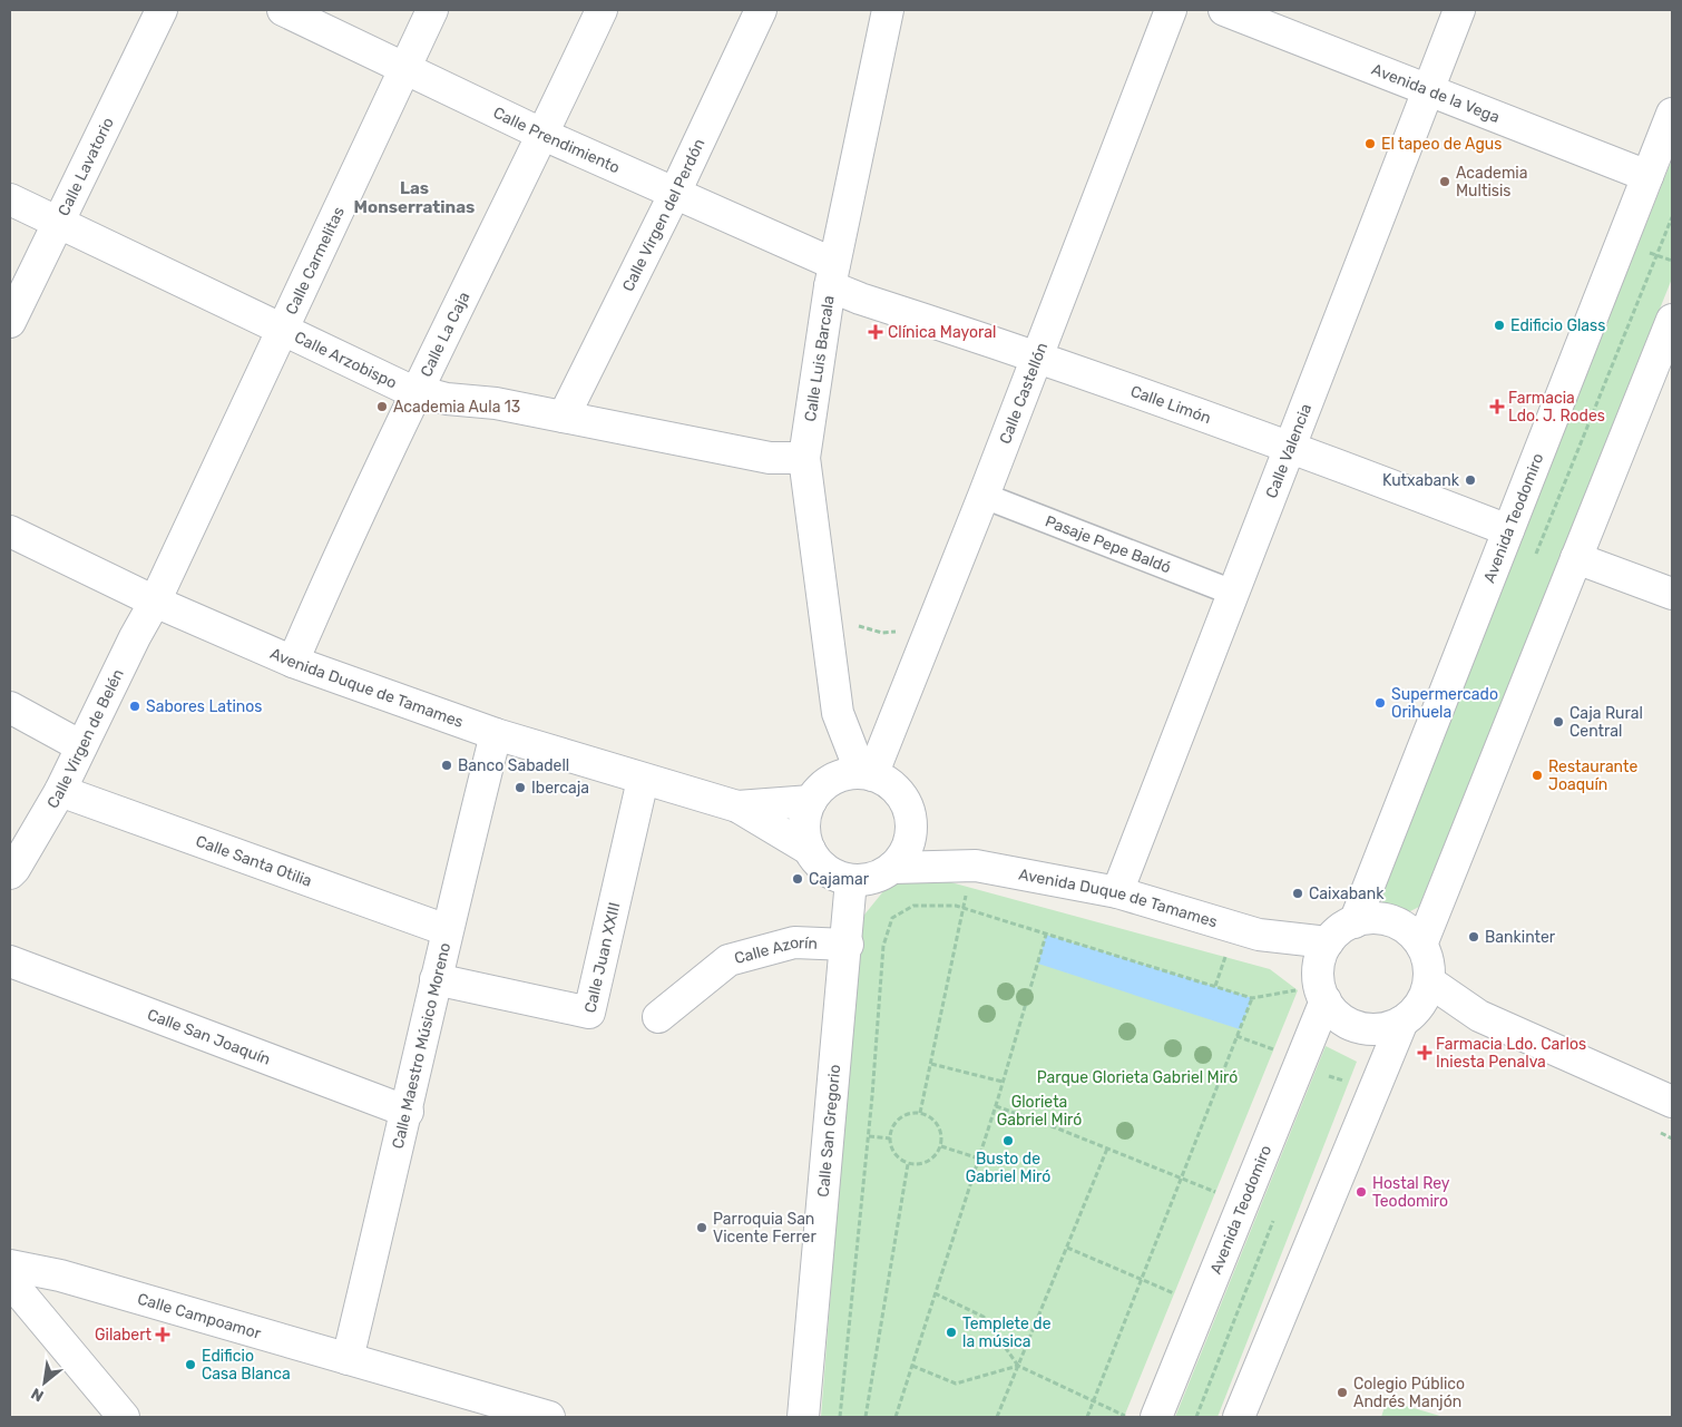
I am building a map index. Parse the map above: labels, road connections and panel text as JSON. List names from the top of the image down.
{
  "streets": {
    "street": [
      "Avenida de la Vega",
      "Calle Prendimiento",
      "Calle Lavatorio",
      "Calle Virgen del Perdón",
      "Calle Carmelitas",
      "Calle La Caja",
      "Calle Arzobispo",
      "Calle Luis Barcala",
      "Calle Castellón",
      "Calle Limón",
      "Calle Valencia",
      "Avenida Teodomiro",
      "Pasaje Pepe Baldó",
      "Avenida Duque de Tamames",
      "Calle Virgen de Belén",
      "Calle Santa Otilia",
      "Calle Azorín",
      "Calle Juan XXIII",
      "Calle San Joaquín",
      "Calle Maestro Músico Moreno",
      "Calle San Gregorio",
      "Calle Campoamor"
    ]
  },
  "crossings": [
    ["Avenida de la Vega", "Calle Valencia"],
    ["Avenida de la Vega", "Avenida Teodomiro"],
    ["Calle Prendimiento", "Calle Virgen del Perdón"],
    ["Calle Prendimiento", "Calle Carmelitas"],
    ["Calle Prendimiento", "Calle La Caja"],
    ["Calle Prendimiento", "Calle Luis Barcala"],
    ["Calle Prendimiento", "Calle Limón"],
    ["Calle Lavatorio", "Calle Arzobispo"],
    ["Calle Virgen del Perdón", "Calle Arzobispo"],
    ["Calle Carmelitas", "Calle Arzobispo"],
    ["Calle Carmelitas", "Avenida Duque de Tamames"],
    ["Calle Carmelitas", "Calle Virgen de Belén"],
    ["Calle La Caja", "Calle Arzobispo"],
    ["Calle La Caja", "Avenida Duque de Tamames"],
    ["Calle Arzobispo", "Calle Luis Barcala"],
    ["Calle Luis Barcala", "Calle Castellón"],
    ["Calle Luis Barcala", "Calle Limón"],
    ["Calle Luis Barcala", "Avenida Duque de Tamames"],
    ["Calle Luis Barcala", "Calle San Gregorio"],
    ["Calle Castellón", "Calle Limón"],
    ["Calle Castellón", "Pasaje Pepe Baldó"],
    ["Calle Castellón", "Avenida Duque de Tamames"],
    ["Calle Castellón", "Calle San Gregorio"],
    ["Calle Limón", "Calle Valencia"],
    ["Calle Limón", "Avenida Teodomiro"],
    ["Calle Valencia", "Pasaje Pepe Baldó"],
    ["Calle Valencia", "Avenida Duque de Tamames"],
    ["Avenida Teodomiro", "Avenida Duque de Tamames"],
    ["Avenida Duque de Tamames", "Calle Virgen de Belén"],
    ["Avenida Duque de Tamames", "Calle Juan XXIII"],
    ["Avenida Duque de Tamames", "Calle Maestro Músico Moreno"],
    ["Avenida Duque de Tamames", "Calle San Gregorio"],
    ["Calle Virgen de Belén", "Calle Santa Otilia"],
    ["Calle Santa Otilia", "Calle Maestro Músico Moreno"],
    ["Calle Azorín", "Calle San Gregorio"],
    ["Calle Juan XXIII", "Calle Maestro Músico Moreno"],
    ["Calle San Joaquín", "Calle Maestro Músico Moreno"],
    ["Calle Maestro Músico Moreno", "Calle Campoamor"]
  ],
  "districts": ["Las Monserratinas"],
  "parks": ["Parque Glorieta Gabriel Miró", "Glorieta Gabriel Miró"],
  "places": {
    "other": [
      "El tapeo de Agus",
      "Academia Multisis",
      "Edificio Glass",
      "Academia Aula 13",
      "Kutxabank",
      "Supermercado Orihuela",
      "Sabores Latinos",
      "Caja Rural Central",
      "Banco Sabadell",
      "Restaurante Joaquín",
      "Ibercaja",
      "Cajamar",
      "Caixabank",
      "Bankinter",
      "Busto de Gabriel Miró",
      "Hostal Rey Teodomiro",
      "Parroquia San Vicente Ferrer",
      "Templete de la música",
      "Edificio Casa Blanca",
      "Colegio Público Andrés Manjón"
    ],
    "health": [
      "Clínica Mayoral",
      "Farmacia Ldo. J. Rodes",
      "Farmacia Ldo. Carlos Iniesta Penalva",
      "Gilabert"
    ]
  },
  "north": "bottom left"
}
